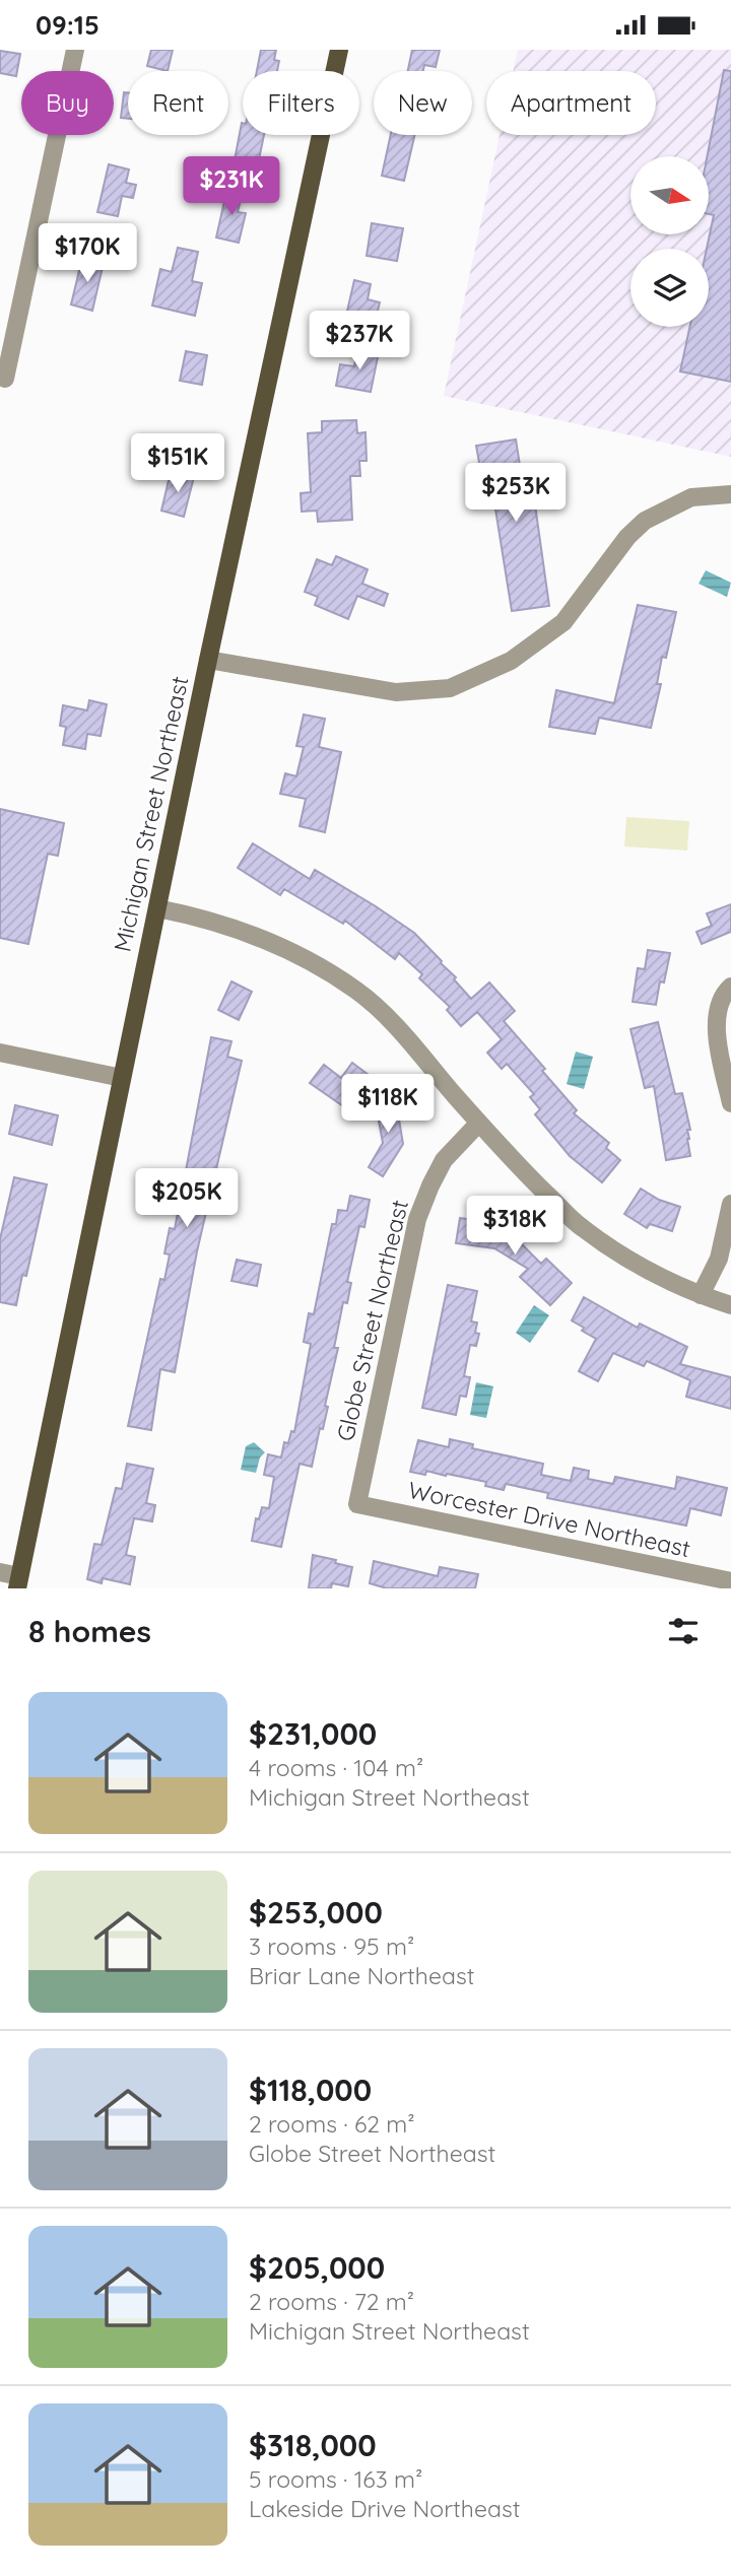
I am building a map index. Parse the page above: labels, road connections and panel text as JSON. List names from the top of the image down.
{
  "streets": {
    "main road": ["Michigan Street Northeast"],
    "street": ["Globe Street Northeast", "Worcester Drive Northeast"]
  },
  "crossings": [
    ["Globe Street Northeast", "Worcester Drive Northeast"]
  ],
  "north": "right",
  "page": {
    "status": "09:15",
    "chip": [
      "Buy",
      "Rent",
      "Filters",
      "New",
      "Apartment"
    ],
    "price": [
      "$231K",
      "$170K",
      "$237K",
      "$151K",
      "$253K",
      "$118K",
      "$205K",
      "$318K"
    ],
    "heading": "8 homes",
    "list": [
      {
        "name": "$231,000",
        "note": "4 rooms · 104 m² · Michigan Street Northeast"
      },
      {
        "name": "$253,000",
        "note": "3 rooms · 95 m² · Briar Lane Northeast"
      },
      {
        "name": "$118,000",
        "note": "2 rooms · 62 m² · Globe Street Northeast"
      },
      {
        "name": "$205,000",
        "note": "2 rooms · 72 m² · Michigan Street Northeast"
      },
      {
        "name": "$318,000",
        "note": "5 rooms · 163 m² · Lakeside Drive Northeast"
      }
    ]
  }
}
